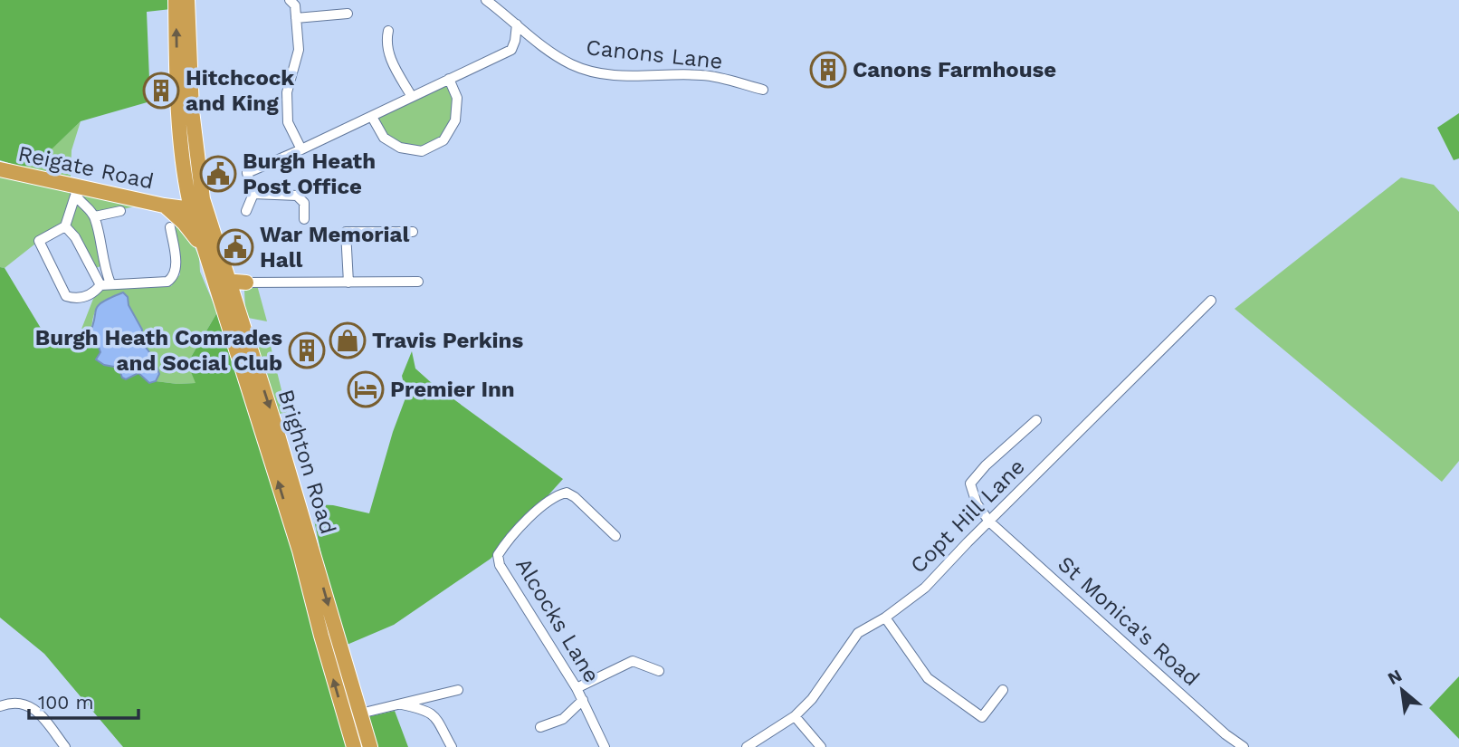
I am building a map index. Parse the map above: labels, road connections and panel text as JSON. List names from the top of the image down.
{
  "streets": {
    "highway": ["Reigate Road", "Brighton Road"],
    "street": [
      "Canons Lane",
      "Copt Hill Lane",
      "Alcocks Lane",
      "St Monica's Road"
    ]
  },
  "crossings": [
    ["Reigate Road", "Brighton Road"],
    ["Copt Hill Lane", "St Monica's Road"]
  ],
  "places": {
    "building": ["Canons Farmhouse", "Hitchcock and King", "Burgh Heath Comrades and Social Club"],
    "public building": ["Burgh Heath Post Office", "War Memorial Hall"],
    "shop": ["Travis Perkins"],
    "hotel": ["Premier Inn"]
  },
  "scale_bar": "100 m",
  "north": "top left"
}
